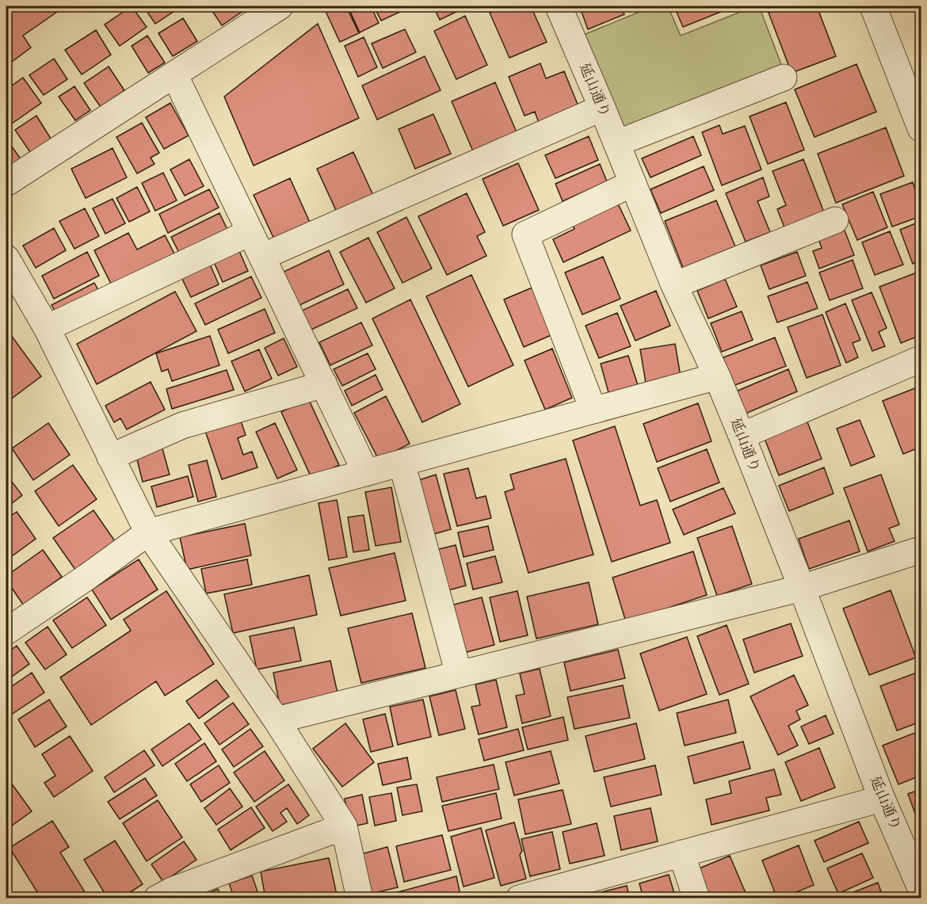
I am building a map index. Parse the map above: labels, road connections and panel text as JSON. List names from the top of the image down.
{
  "streets": {
    "street": ["延山通り"]
  }
}
